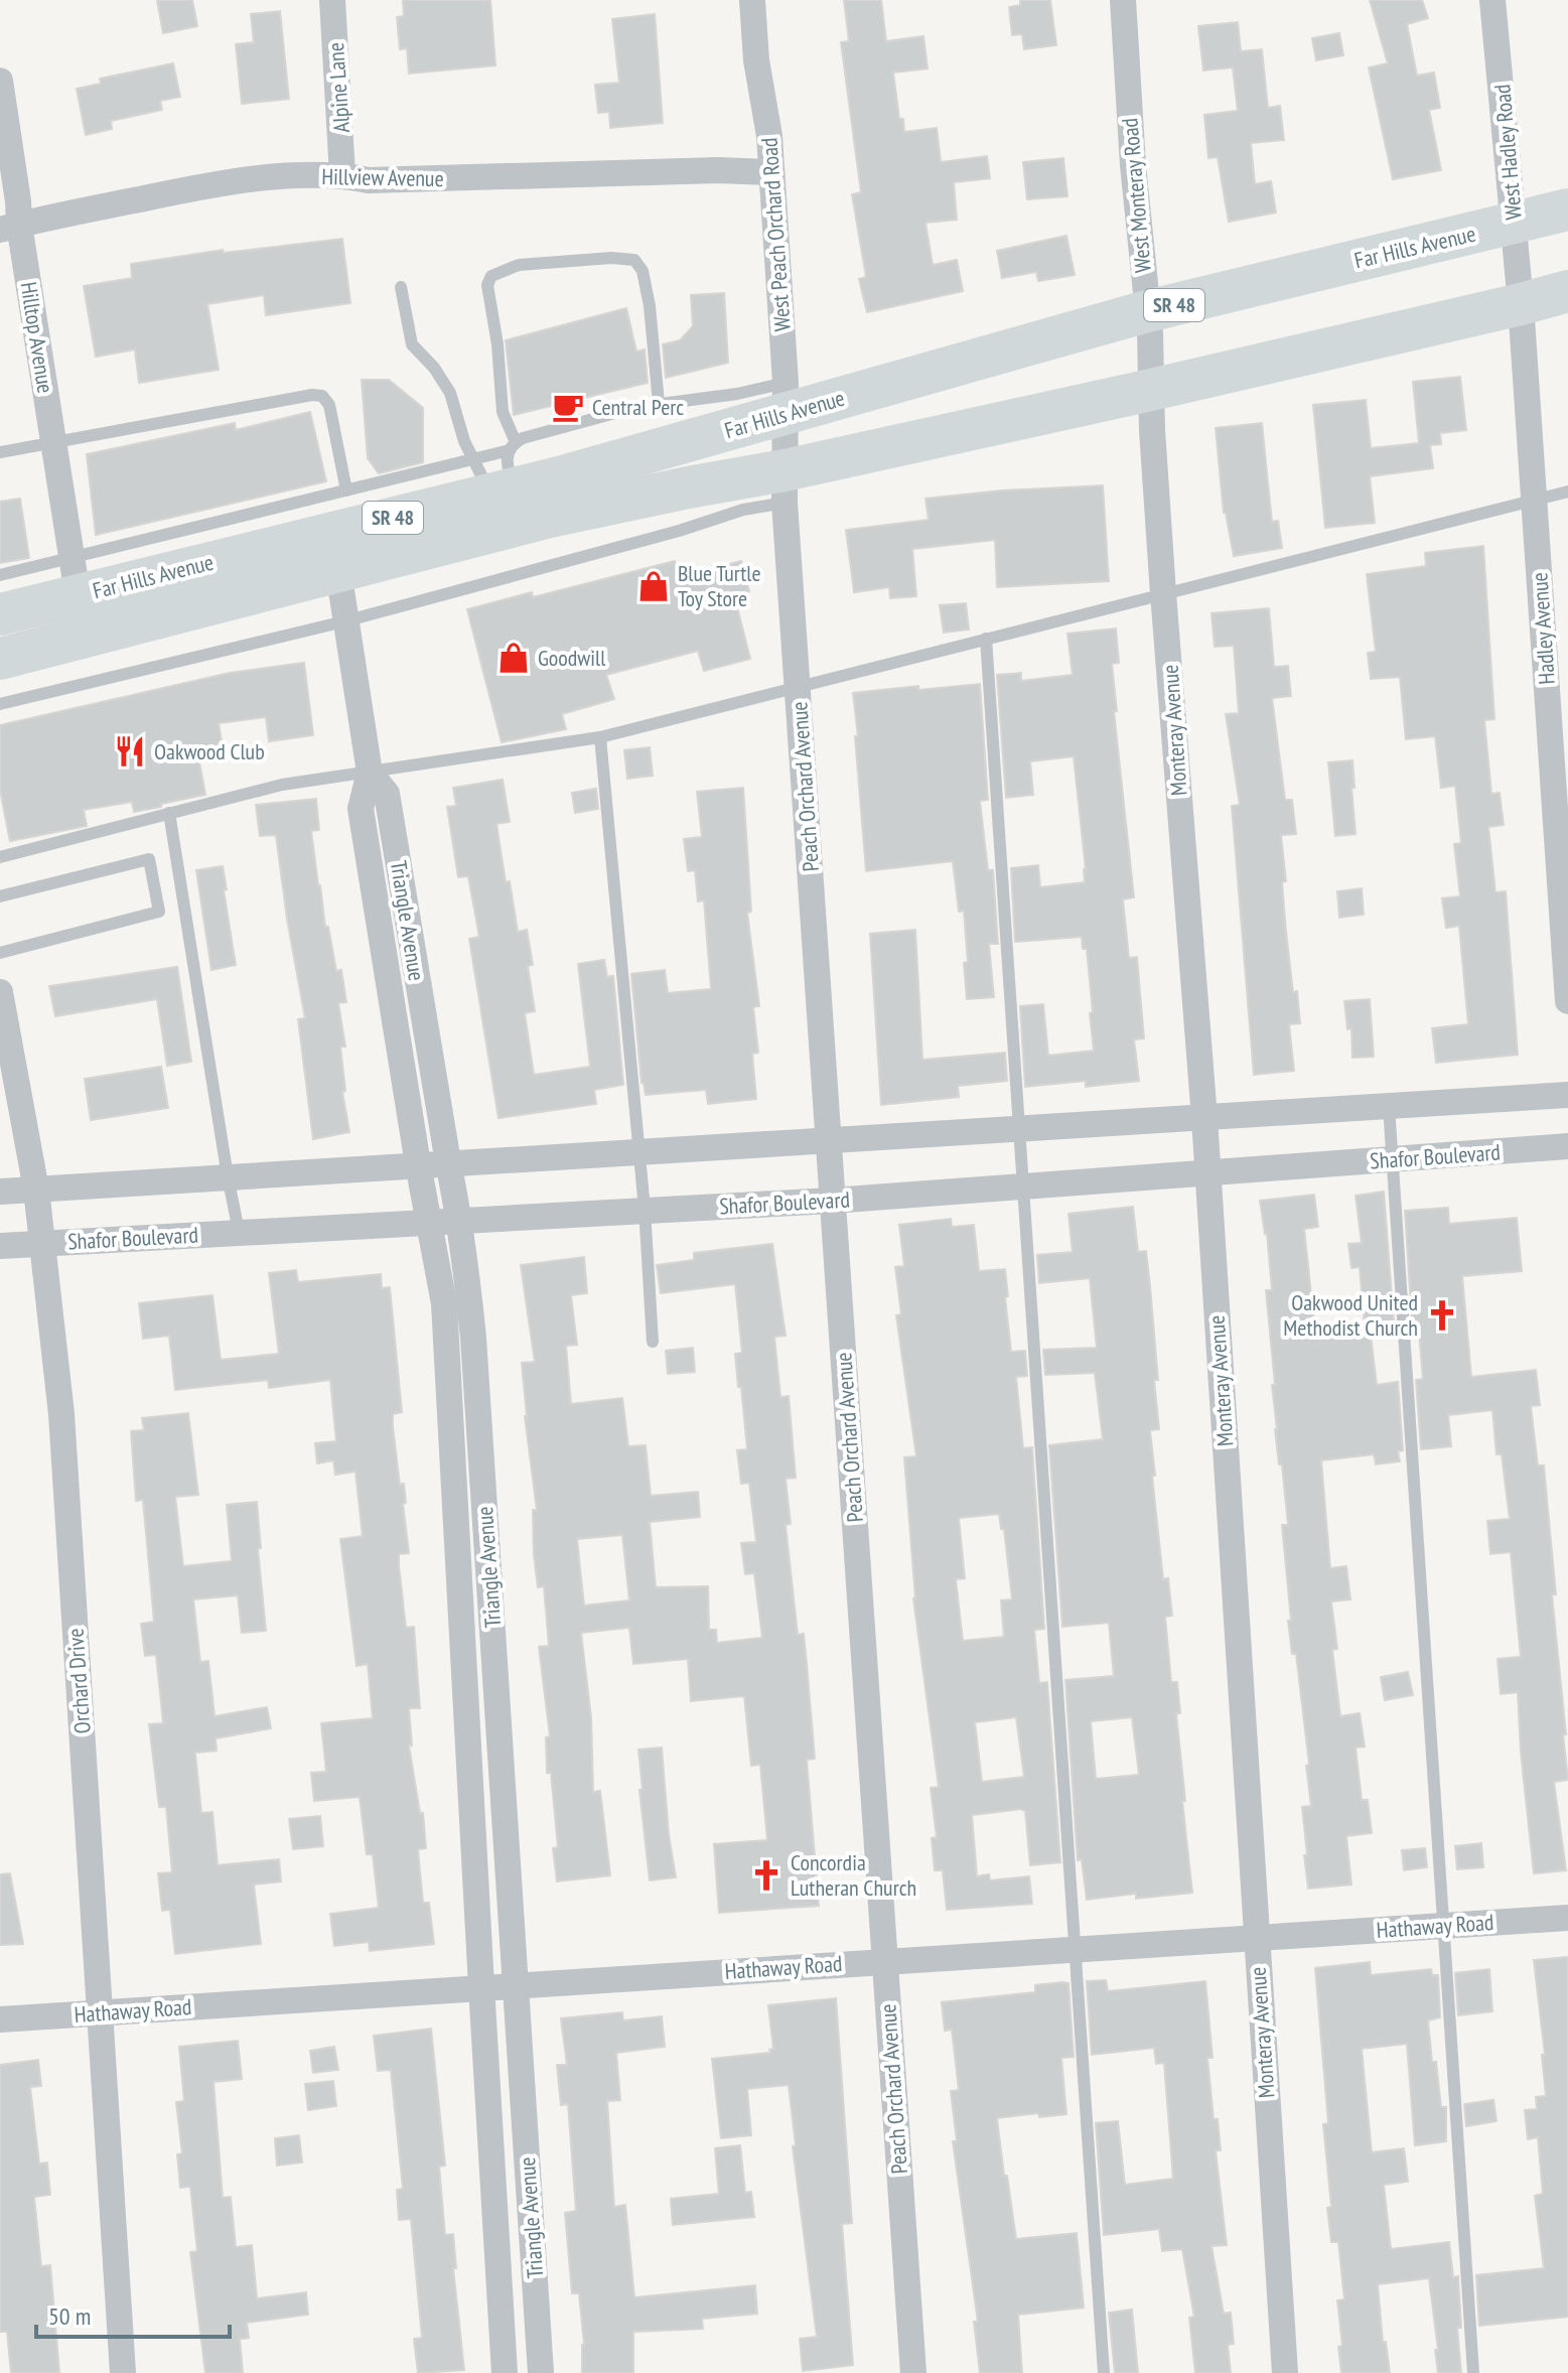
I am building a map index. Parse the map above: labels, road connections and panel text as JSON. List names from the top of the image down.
{
  "streets": {
    "main road": ["Far Hills Avenue", "SR 48"],
    "street": [
      "Alpine Lane",
      "West Hadley Road",
      "Hillview Avenue",
      "West Monteray Road",
      "West Peach Orchard Road",
      "Hilltop Avenue",
      "Hadley Avenue",
      "Monteray Avenue",
      "Peach Orchard Avenue",
      "Triangle Avenue",
      "Shafor Boulevard",
      "Orchard Drive",
      "Hathaway Road"
    ]
  },
  "crossings": [
    ["Alpine Lane", "Hillview Avenue"],
    ["West Hadley Road", "Far Hills Avenue"],
    ["West Hadley Road", "Hadley Avenue"],
    ["Hillview Avenue", "West Peach Orchard Road"],
    ["Hillview Avenue", "Hilltop Avenue"],
    ["West Monteray Road", "Far Hills Avenue"],
    ["West Monteray Road", "Monteray Avenue"],
    ["West Peach Orchard Road", "Far Hills Avenue"],
    ["West Peach Orchard Road", "Peach Orchard Avenue"],
    ["Far Hills Avenue", "Hilltop Avenue"],
    ["Far Hills Avenue", "Hadley Avenue"],
    ["Far Hills Avenue", "Monteray Avenue"],
    ["Far Hills Avenue", "Peach Orchard Avenue"],
    ["Far Hills Avenue", "Triangle Avenue"],
    ["Monteray Avenue", "Shafor Boulevard"],
    ["Monteray Avenue", "Hathaway Road"],
    ["Peach Orchard Avenue", "Shafor Boulevard"],
    ["Peach Orchard Avenue", "Hathaway Road"],
    ["Triangle Avenue", "Shafor Boulevard"],
    ["Triangle Avenue", "Hathaway Road"],
    ["Shafor Boulevard", "Orchard Drive"],
    ["Orchard Drive", "Hathaway Road"]
  ],
  "places": {
    "cafe": ["Central Perc"],
    "shop": ["Blue Turtle Toy Store", "Goodwill"],
    "restaurant": ["Oakwood Club"],
    "church": ["Oakwood United Methodist Church", "Concordia Lutheran Church"]
  },
  "scale_bar": "50 m"
}
